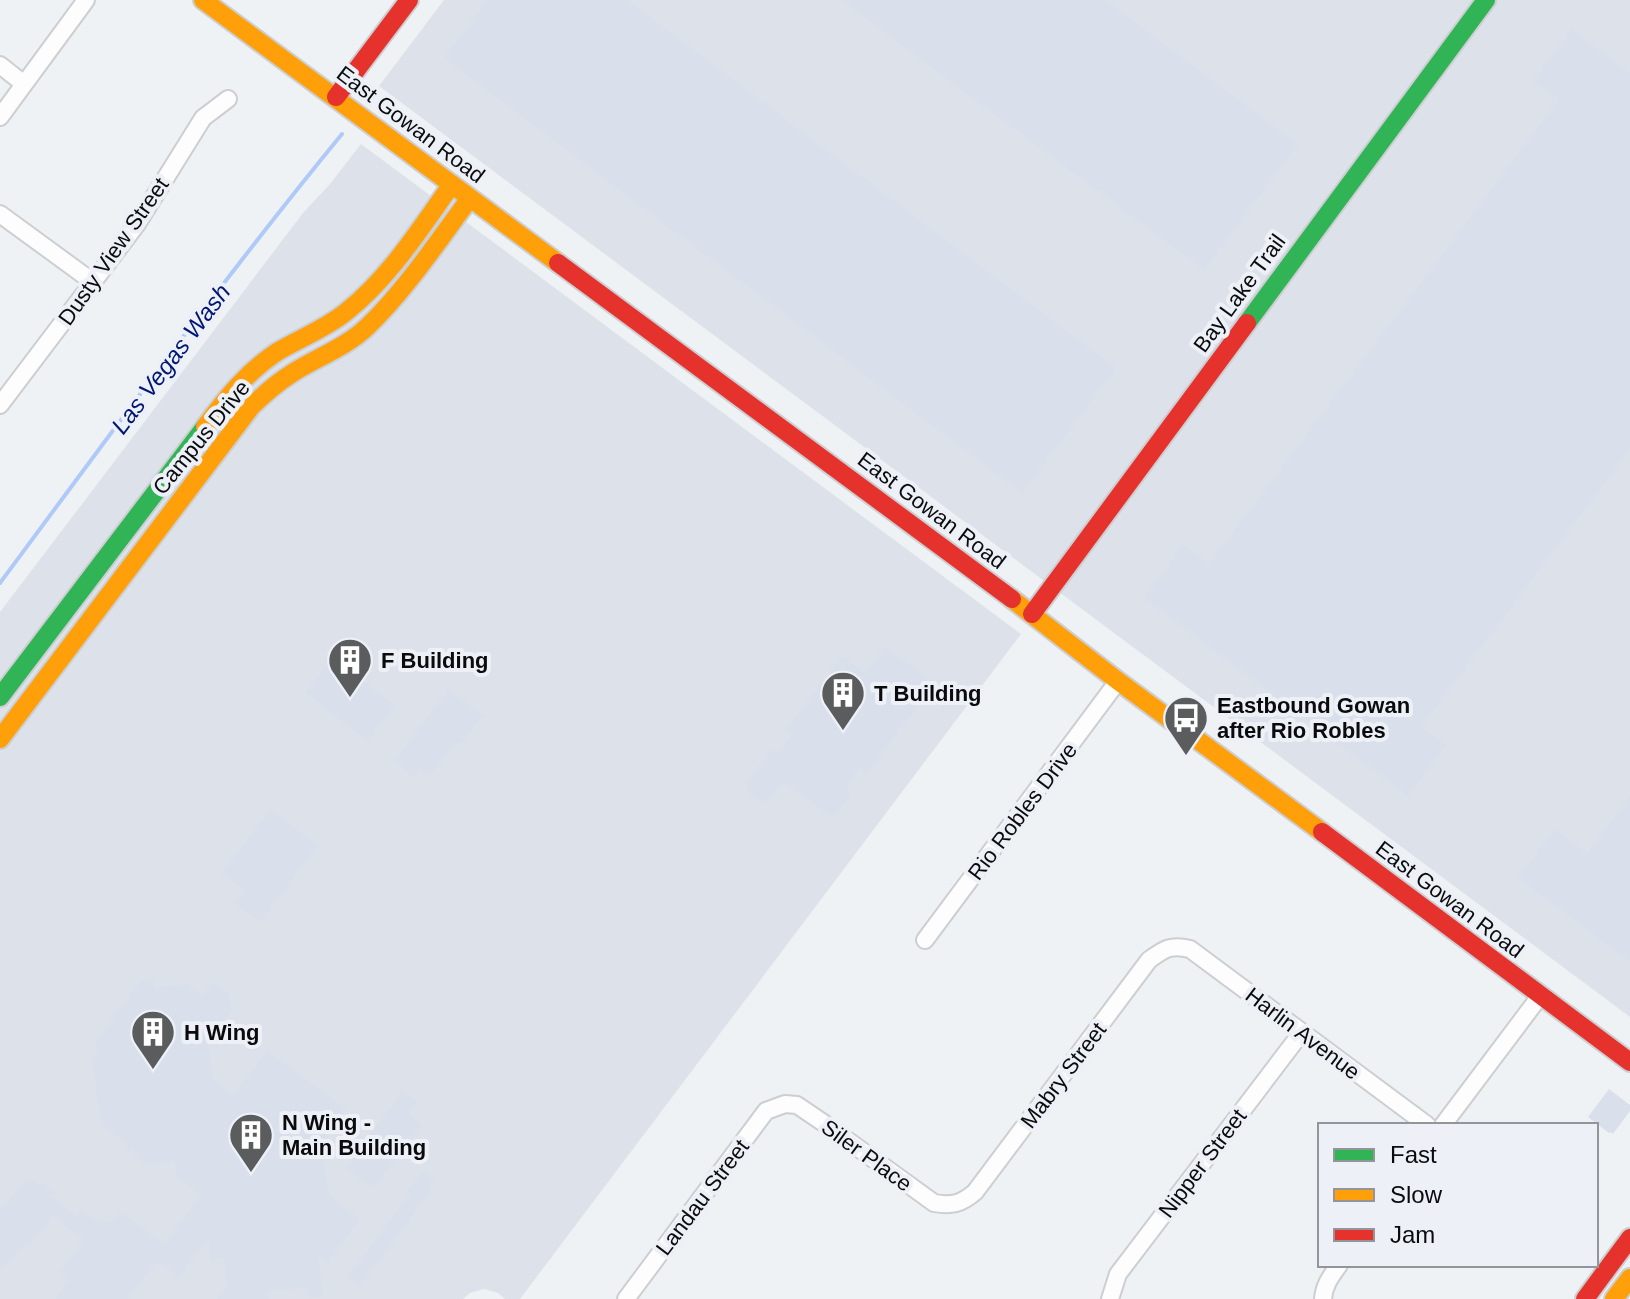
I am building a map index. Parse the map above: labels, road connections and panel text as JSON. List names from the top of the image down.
{
  "streets": {
    "street": [
      "East Gowan Road",
      "Dusty View Street",
      "Bay Lake Trail",
      "Campus Drive",
      "Rio Robles Drive",
      "Harlin Avenue",
      "Mabry Street",
      "Siler Place",
      "Nipper Street",
      "Landau Street"
    ]
  },
  "crossings": [
    ["East Gowan Road", "Bay Lake Trail"],
    ["East Gowan Road", "Campus Drive"],
    ["East Gowan Road", "Rio Robles Drive"],
    ["Harlin Avenue", "Mabry Street"],
    ["Harlin Avenue", "Nipper Street"],
    ["Mabry Street", "Siler Place"],
    ["Siler Place", "Landau Street"]
  ],
  "water": ["Las Vegas Wash"],
  "places": {
    "building": [
      "F Building",
      "T Building",
      "H Wing",
      "N Wing - Main Building"
    ],
    "bus stop": ["Eastbound Gowan after Rio Robles"]
  },
  "legend": ["Fast", "Slow", "Jam"]
}
